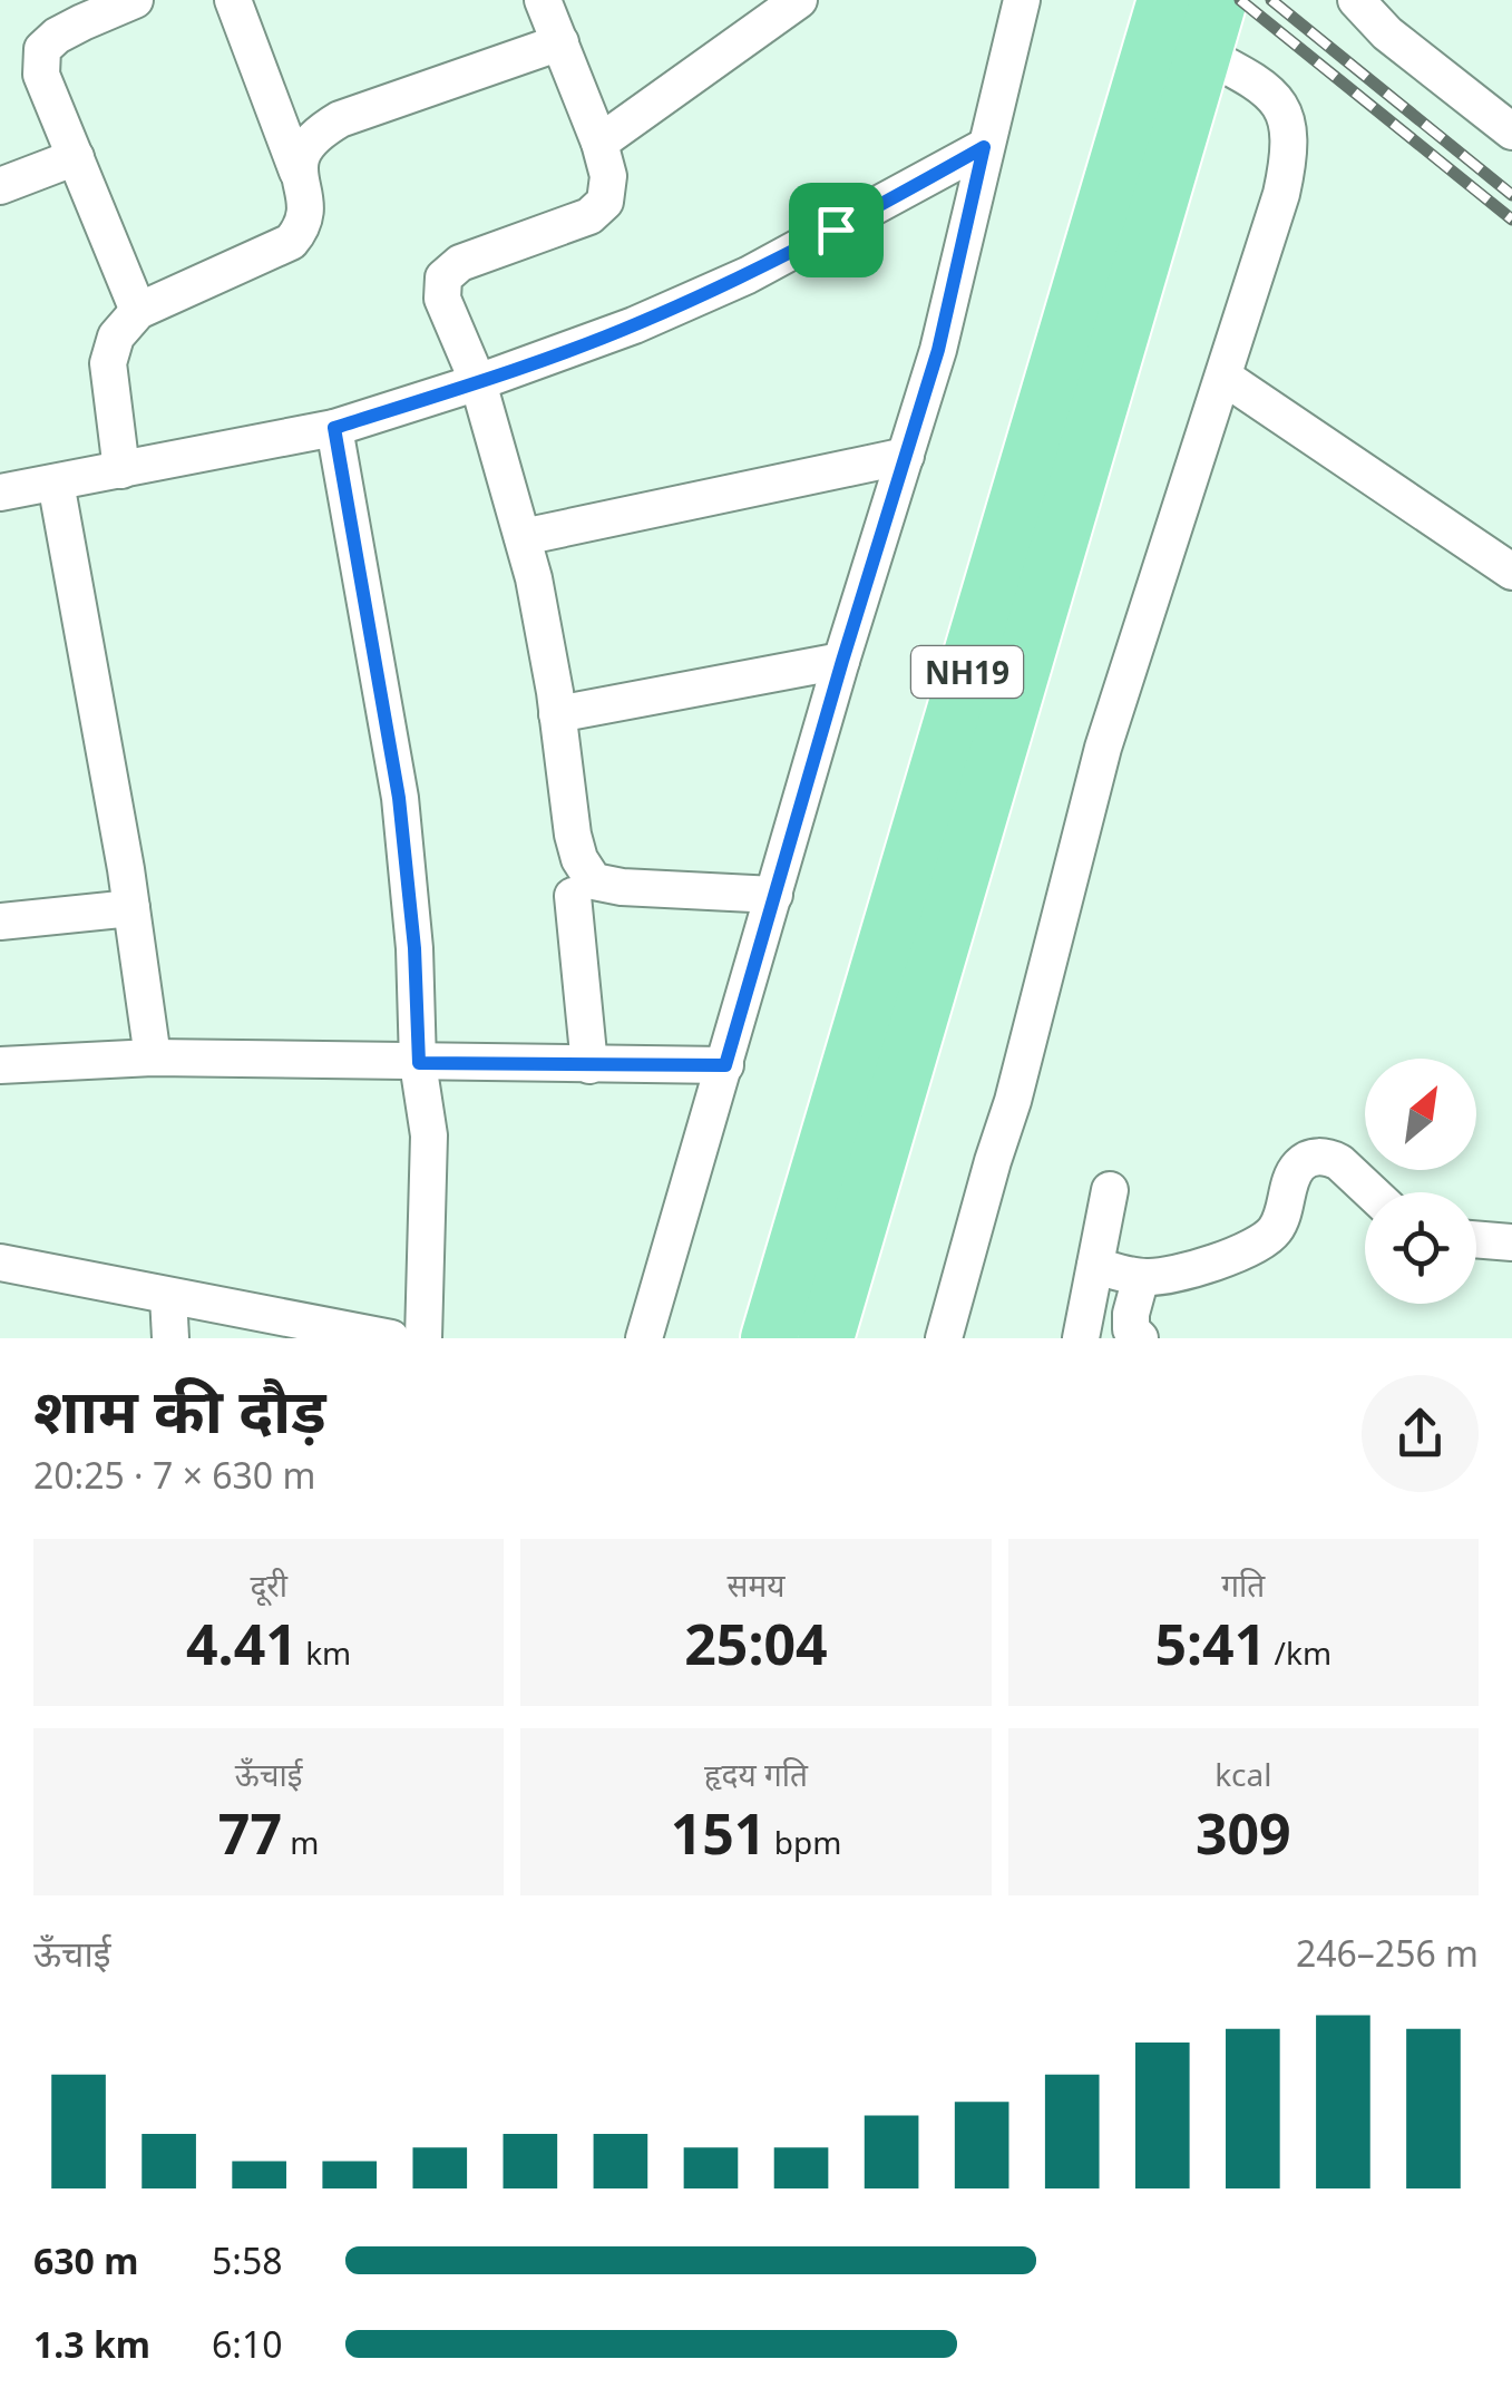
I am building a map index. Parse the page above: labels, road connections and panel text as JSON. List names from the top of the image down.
{
  "streets": {
    "highway": ["NH19"]
  },
  "north": "top right",
  "page": {
    "heading": ["शाम की दौड़", "20:25 · 7 × 630 m"],
    "stats": [
      ["दूरी", "4.41 km"],
      ["समय", "25:04"],
      ["गति", "5:41 /km"],
      ["ऊँचाई", "77 m"],
      ["हृदय गति", "151 bpm"],
      ["kcal", "309"]
    ],
    "chart": ["ऊँचाई", "246–256 m"],
    "list": [
      {
        "name": "630 m",
        "note": "5:58"
      },
      {
        "name": "1.3 km",
        "note": "6:10"
      }
    ]
  }
}
